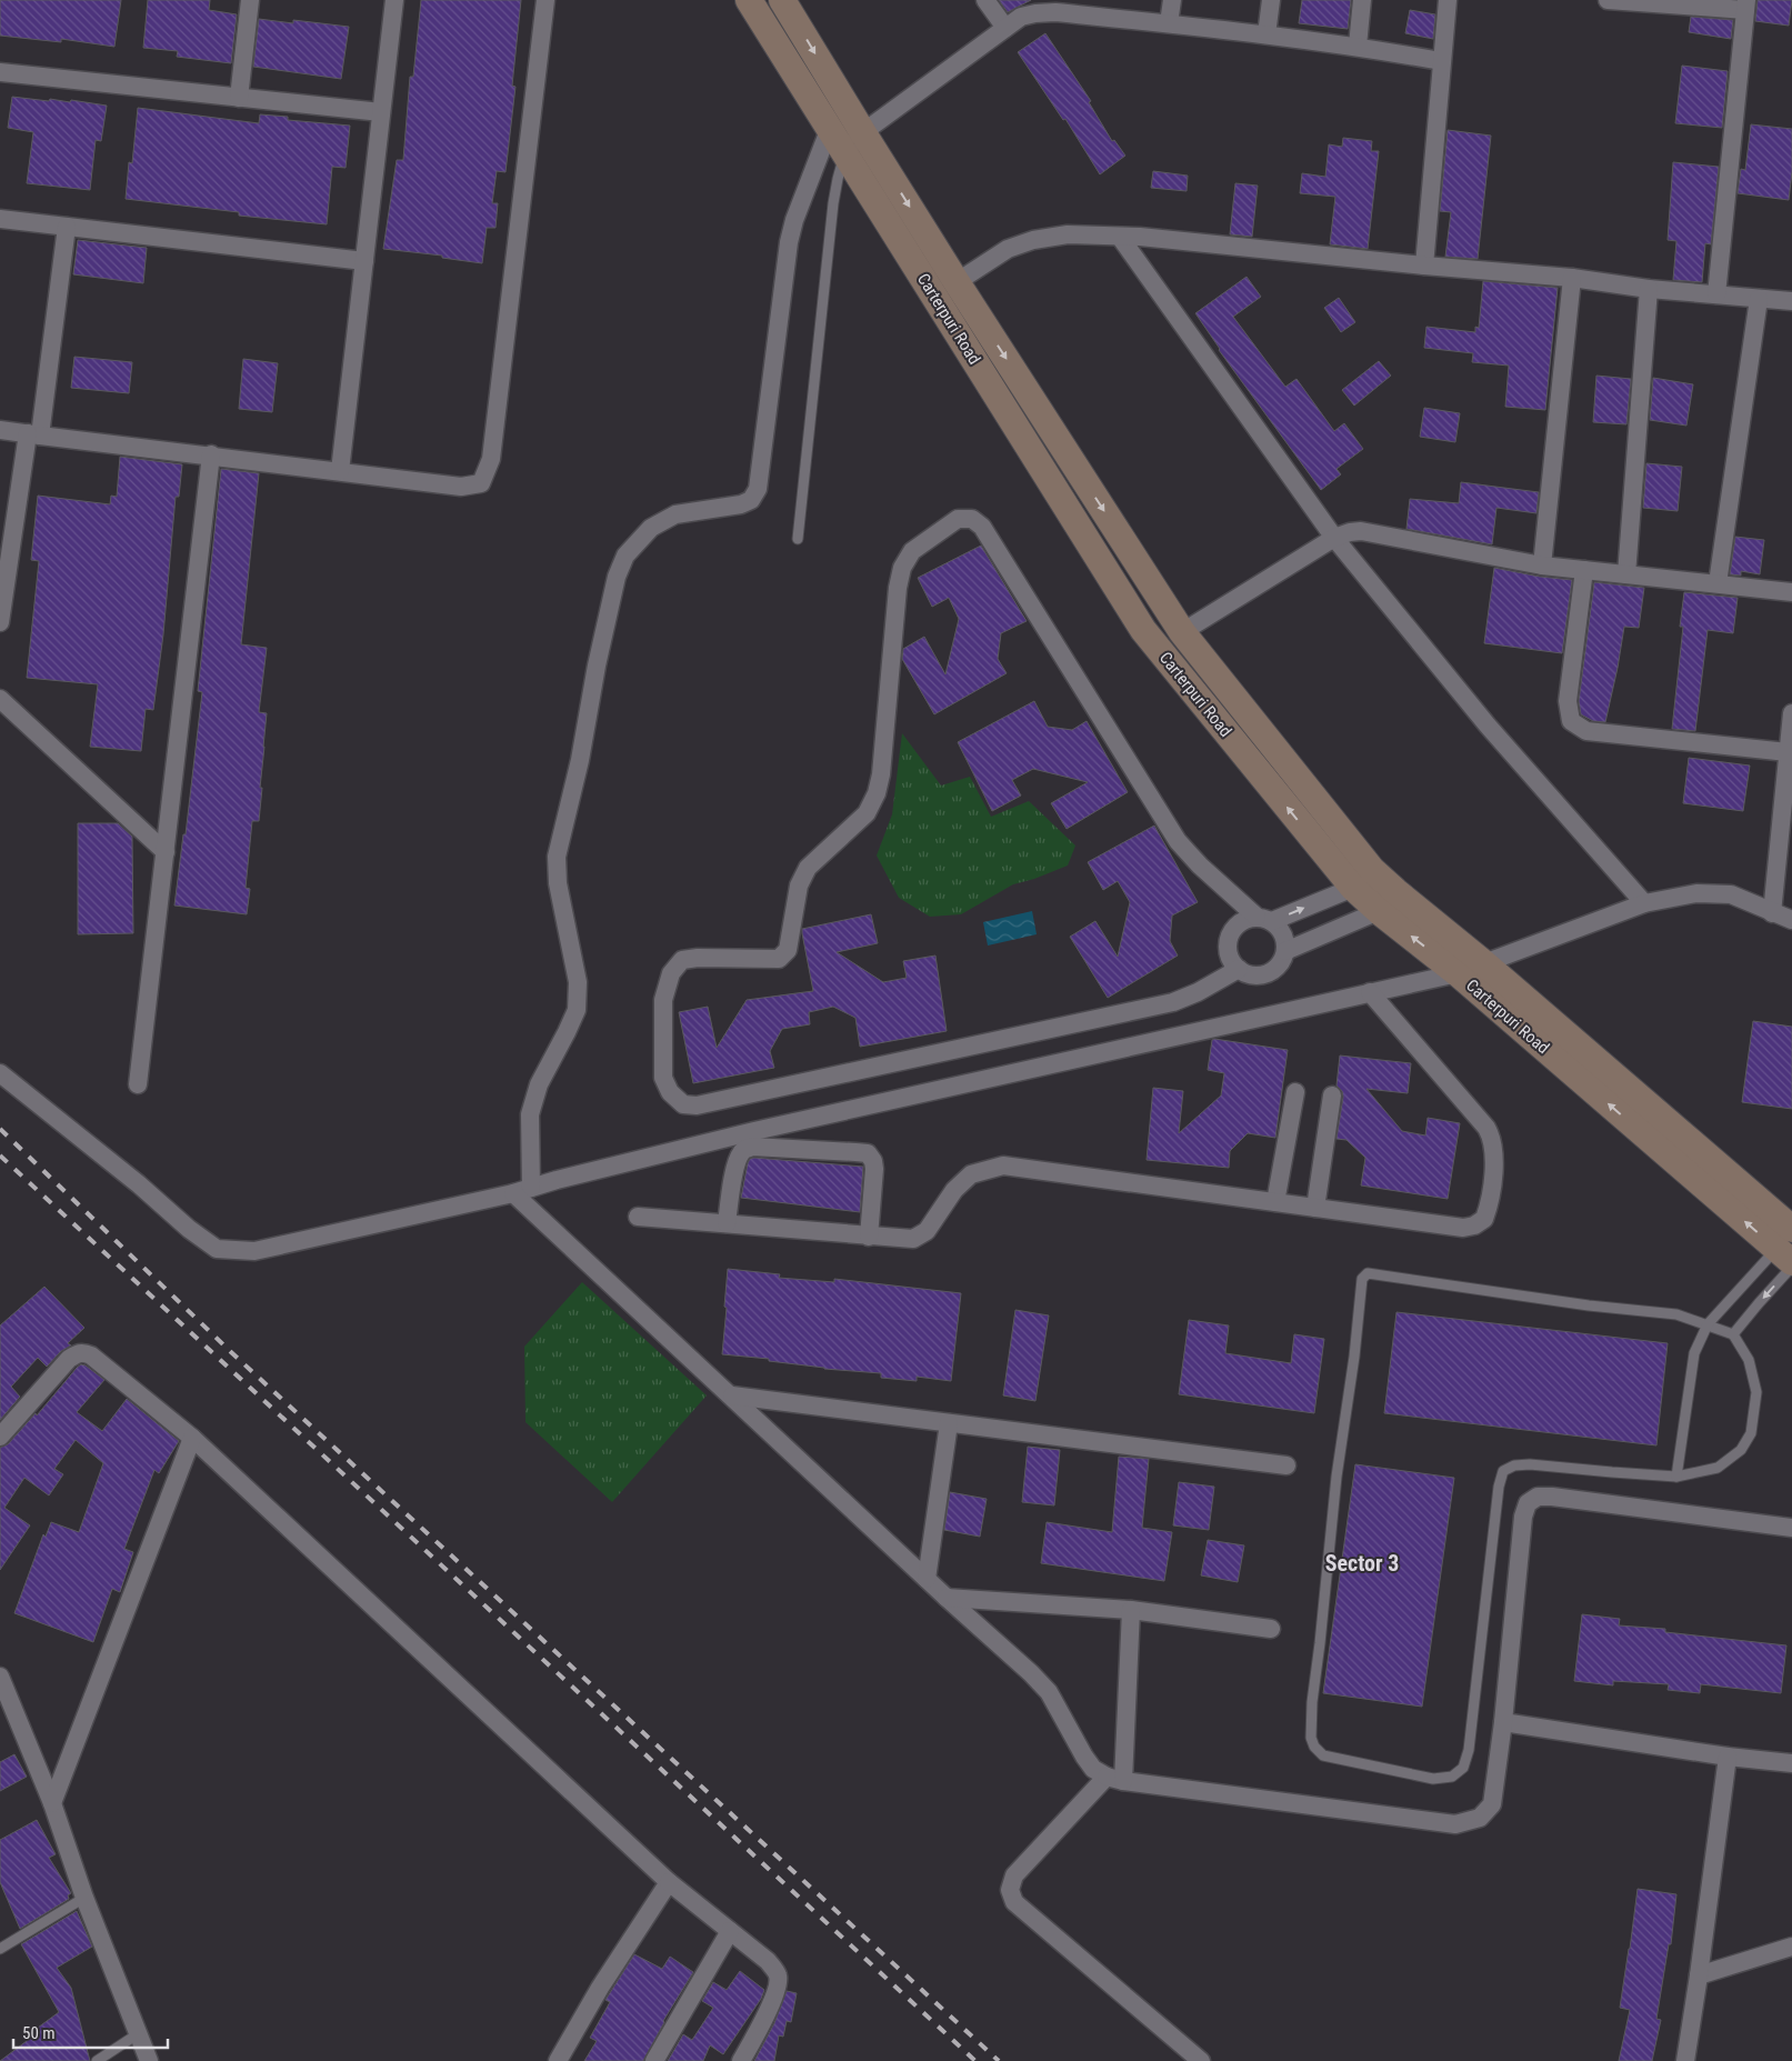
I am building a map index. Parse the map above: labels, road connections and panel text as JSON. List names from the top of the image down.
{
  "streets": {
    "main road": ["Carterpuri Road"]
  },
  "districts": ["Sector 3"],
  "scale_bar": "50 m"
}
